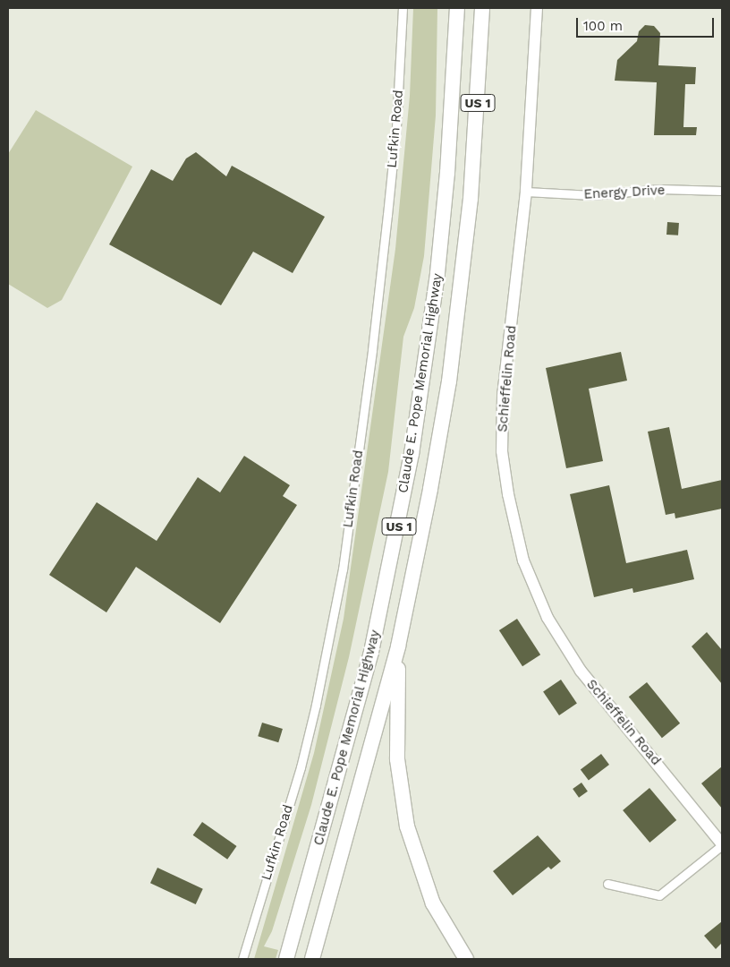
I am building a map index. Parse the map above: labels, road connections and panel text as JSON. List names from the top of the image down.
{
  "streets": {
    "highway": ["US 1", "Claude E. Pope Memorial Highway"],
    "street": ["Lufkin Road", "Energy Drive", "Schieffelin Road"]
  },
  "crossings": [
    ["Energy Drive", "Schieffelin Road"]
  ],
  "scale_bar": "100 m"
}
